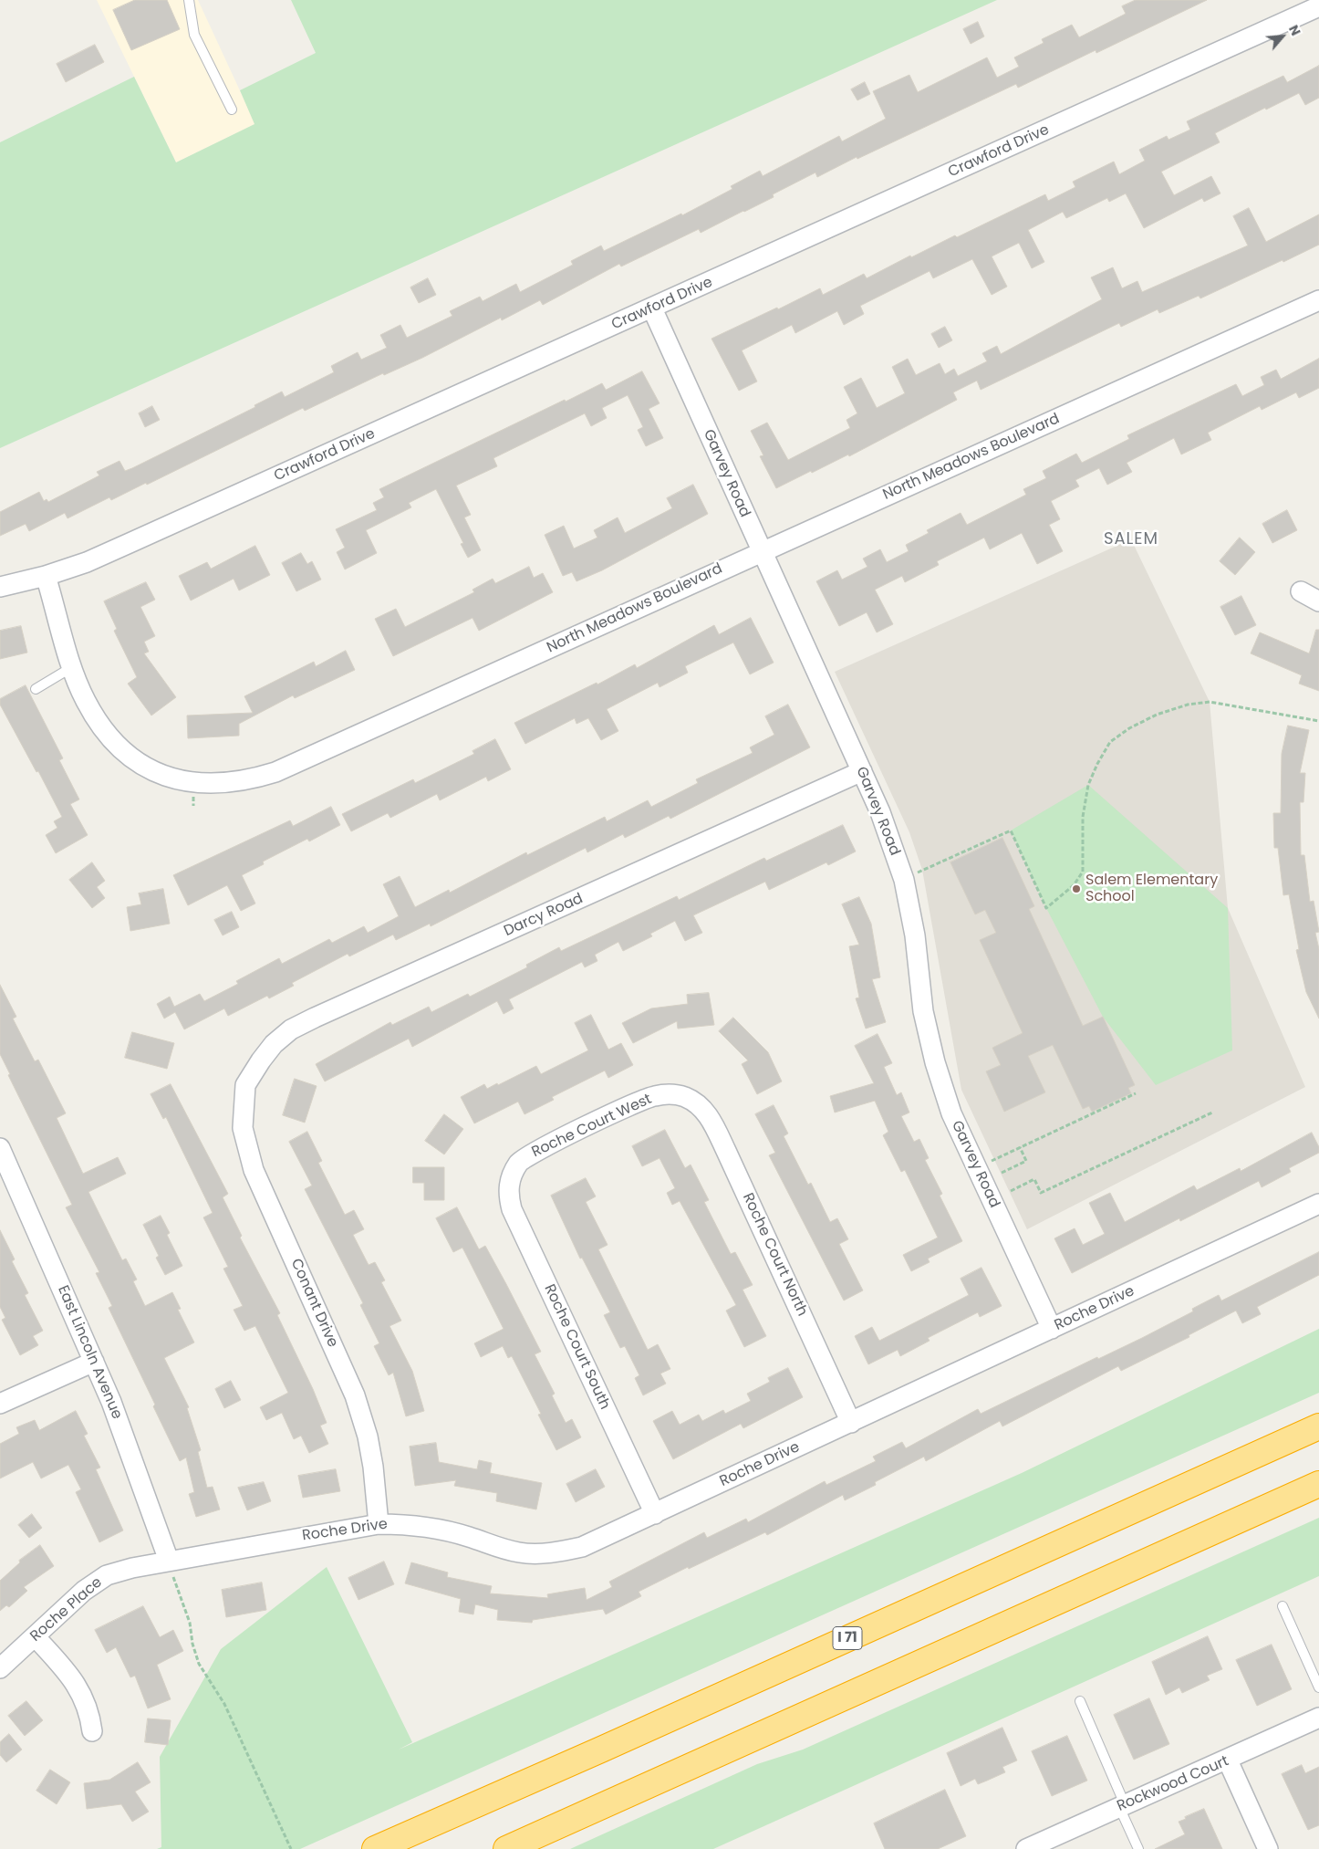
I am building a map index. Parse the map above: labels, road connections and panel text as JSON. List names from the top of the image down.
{
  "streets": {
    "highway": ["I 71"],
    "street": [
      "Crawford Drive",
      "North Meadows Boulevard",
      "Garvey Road",
      "Darcy Road",
      "Roche Court West",
      "Roche Court North",
      "Conant Drive",
      "Roche Drive",
      "Roche Court South",
      "East Lincoln Avenue",
      "Roche Place",
      "Rockwood Court"
    ]
  },
  "crossings": [
    ["Crawford Drive", "North Meadows Boulevard"],
    ["Crawford Drive", "Garvey Road"],
    ["North Meadows Boulevard", "Garvey Road"],
    ["Garvey Road", "Darcy Road"],
    ["Garvey Road", "Roche Drive"],
    ["Darcy Road", "Conant Drive"],
    ["Roche Court West", "Roche Court North"],
    ["Roche Court West", "Roche Court South"],
    ["Roche Court North", "Roche Drive"],
    ["Conant Drive", "Roche Drive"],
    ["Roche Drive", "Roche Court South"],
    ["Roche Drive", "East Lincoln Avenue"],
    ["Roche Drive", "Roche Place"],
    ["East Lincoln Avenue", "Roche Place"]
  ],
  "districts": ["SALEM"],
  "places": ["Salem Elementary School"],
  "north": "top right"
}
